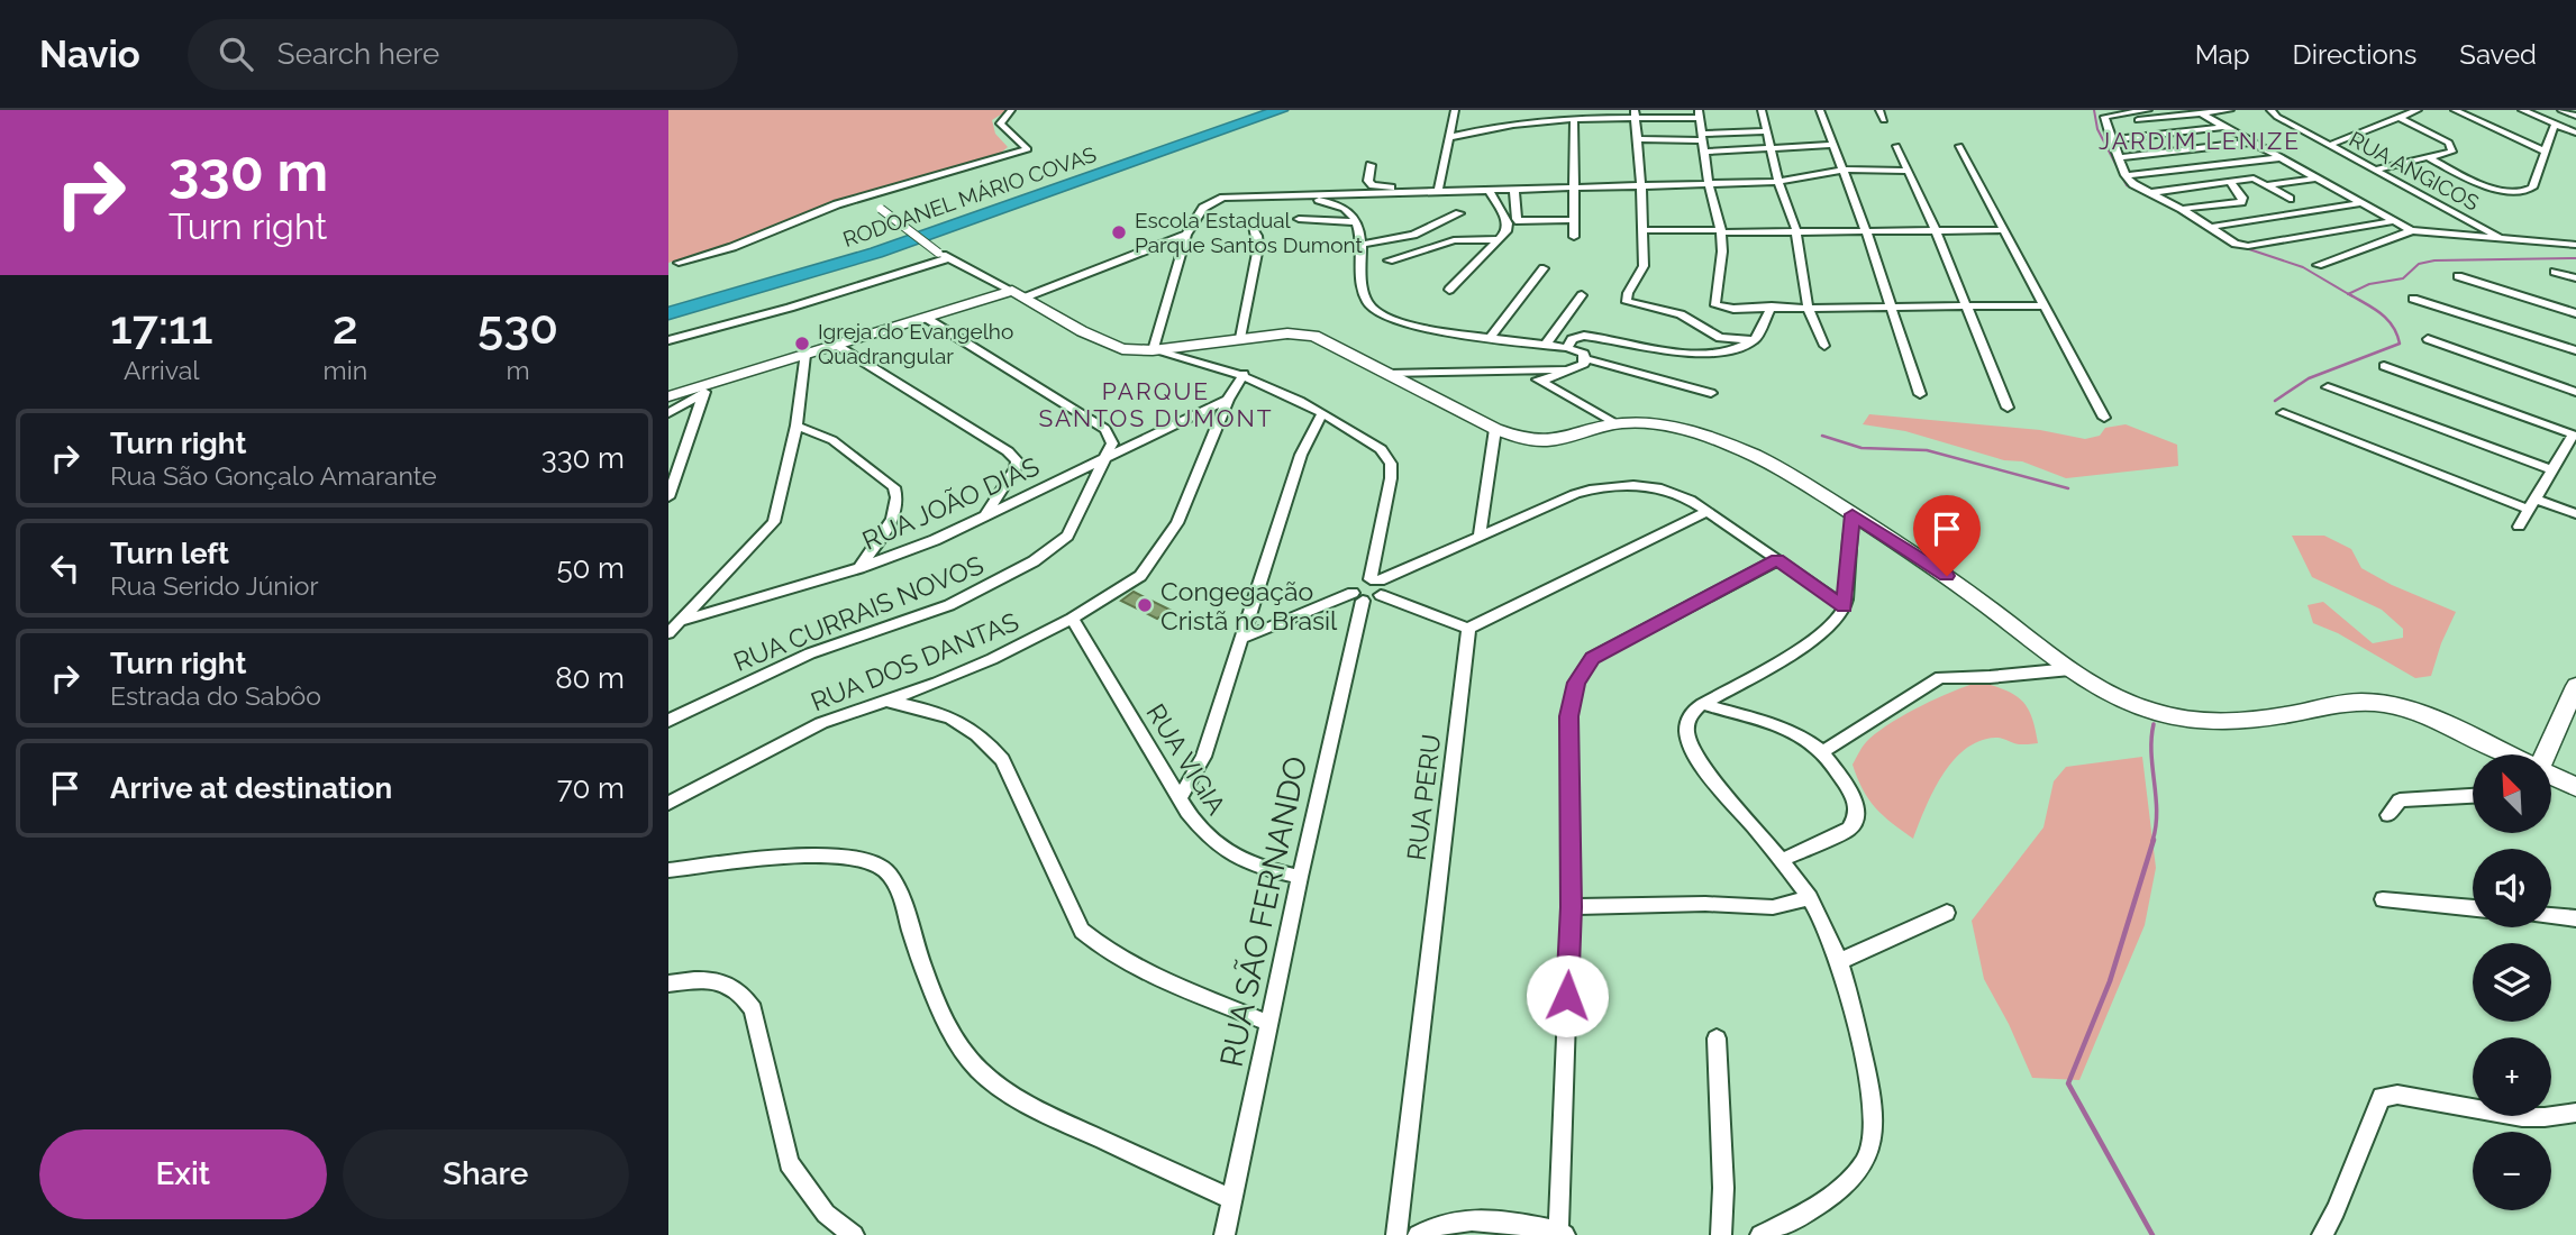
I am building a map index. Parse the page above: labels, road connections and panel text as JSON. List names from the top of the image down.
{
  "streets": {
    "highway": ["RODOANEL MÁRIO COVAS"],
    "street": [
      "RUA ANGICOS",
      "RUA JOÃO DIAS",
      "RUA CURRAIS NOVOS",
      "RUA DOS DANTAS",
      "RUA VIGIA",
      "RUA PERU",
      "RUA SÃO FERNANDO"
    ]
  },
  "crossings": [
    ["RUA JOÃO DIAS", "RUA CURRAIS NOVOS"],
    ["RUA JOÃO DIAS", "RUA DOS DANTAS"],
    ["RUA DOS DANTAS", "RUA VIGIA"],
    ["RUA VIGIA", "RUA SÃO FERNANDO"]
  ],
  "districts": ["JARDIM LENIZE", "PARQUE SANTOS DUMONT"],
  "places": ["Escola Estadual Parque Santos Dumont", "Igreja do Evangelho Quadrangular", "Congegação Cristã no Brasil"],
  "north": "top left",
  "page": {
    "header": "Navio",
    "search": "Search here",
    "nav": ["Map", "Directions", "Saved"],
    "turn": ["330 m", "Turn right"],
    "eta": [
      "17:11",
      "Arrival",
      "2",
      "min",
      "530",
      "m"
    ],
    "list": [
      {
        "name": "Turn right",
        "note": "Rua São Gonçalo Amarante",
        "value": "330 m"
      },
      {
        "name": "Turn left",
        "note": "Rua Serido Júnior",
        "value": "50 m"
      },
      {
        "name": "Turn right",
        "note": "Estrada do Sabôo",
        "value": "80 m"
      },
      {
        "name": "Arrive at destination",
        "value": "70 m"
      }
    ],
    "map_buttons": ["+", "−"],
    "buttons": ["Exit", "Share"]
  }
}
